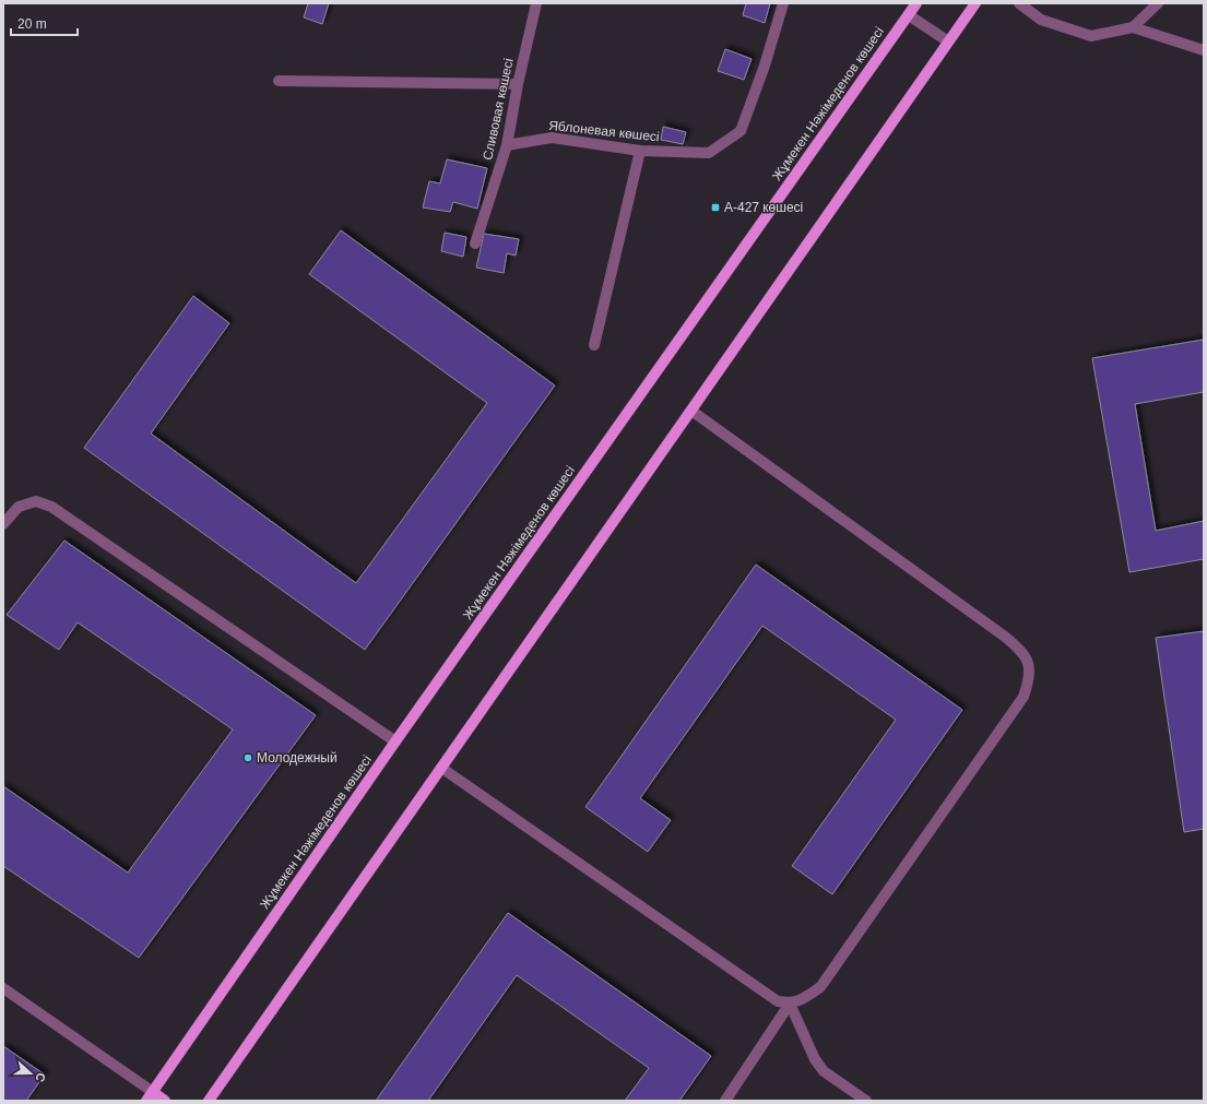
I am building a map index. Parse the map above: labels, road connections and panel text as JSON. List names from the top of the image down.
{
  "streets": {
    "main road": ["Жұмекен Нәжімеденов көшесі"],
    "street": ["Сливовая көшесі", "Яблоневая көшесі"]
  },
  "crossings": [
    ["Сливовая көшесі", "Яблоневая көшесі"]
  ],
  "places": {
    "transit": ["A-427 көшесі"],
    "other": ["Молодежный"]
  },
  "scale_bar": "20 m",
  "north": "right"
}
